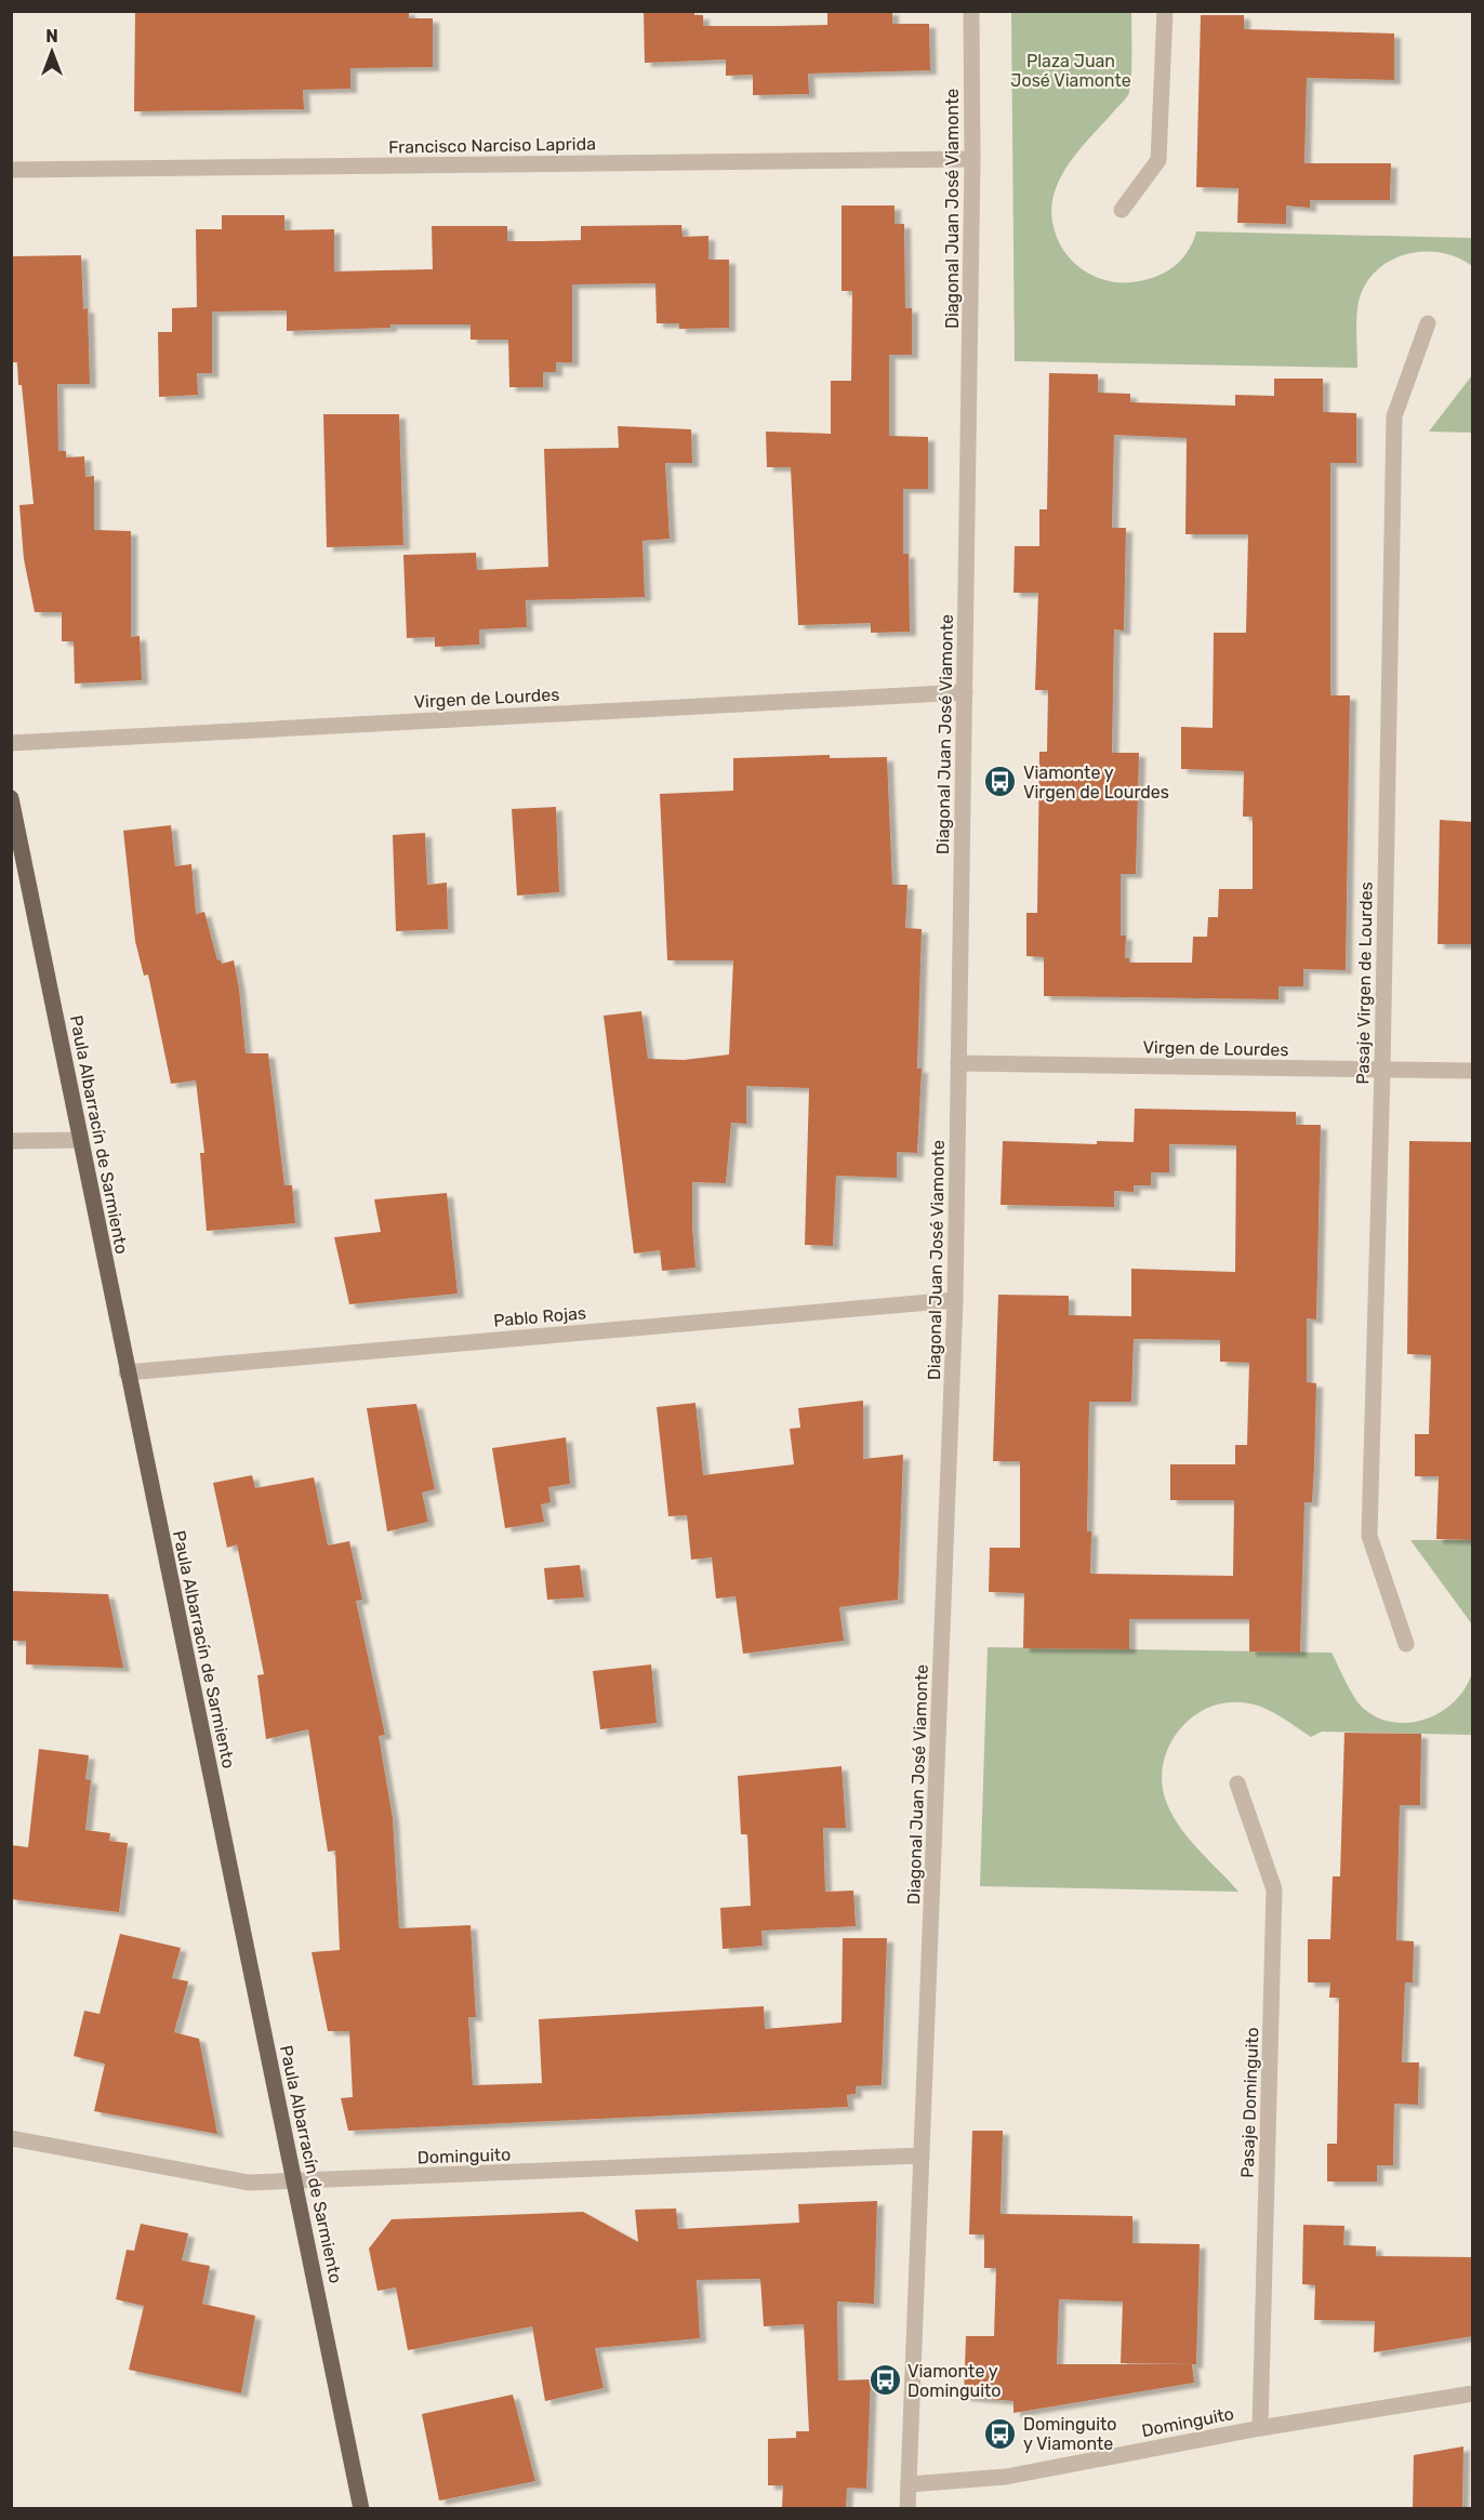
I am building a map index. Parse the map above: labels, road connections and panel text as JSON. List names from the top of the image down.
{
  "streets": {
    "main road": ["Paula Albarracín de Sarmiento"],
    "street": [
      "Francisco Narciso Laprida",
      "Diagonal Juan José Viamonte",
      "Virgen de Lourdes",
      "Pasaje Virgen de Lourdes",
      "Pablo Rojas",
      "Pasaje Dominguito",
      "Dominguito"
    ]
  },
  "crossings": [
    ["Francisco Narciso Laprida", "Diagonal Juan José Viamonte"],
    ["Diagonal Juan José Viamonte", "Virgen de Lourdes"],
    ["Diagonal Juan José Viamonte", "Pablo Rojas"],
    ["Diagonal Juan José Viamonte", "Dominguito"],
    ["Virgen de Lourdes", "Pasaje Virgen de Lourdes"],
    ["Paula Albarracín de Sarmiento", "Pablo Rojas"],
    ["Paula Albarracín de Sarmiento", "Dominguito"],
    ["Pasaje Dominguito", "Dominguito"]
  ],
  "parks": ["Plaza Juan José Viamonte"],
  "places": {
    "bus stop": ["Viamonte y Virgen de Lourdes", "Viamonte y Dominguito", "Dominguito y Viamonte"]
  },
  "north": "top"
}
